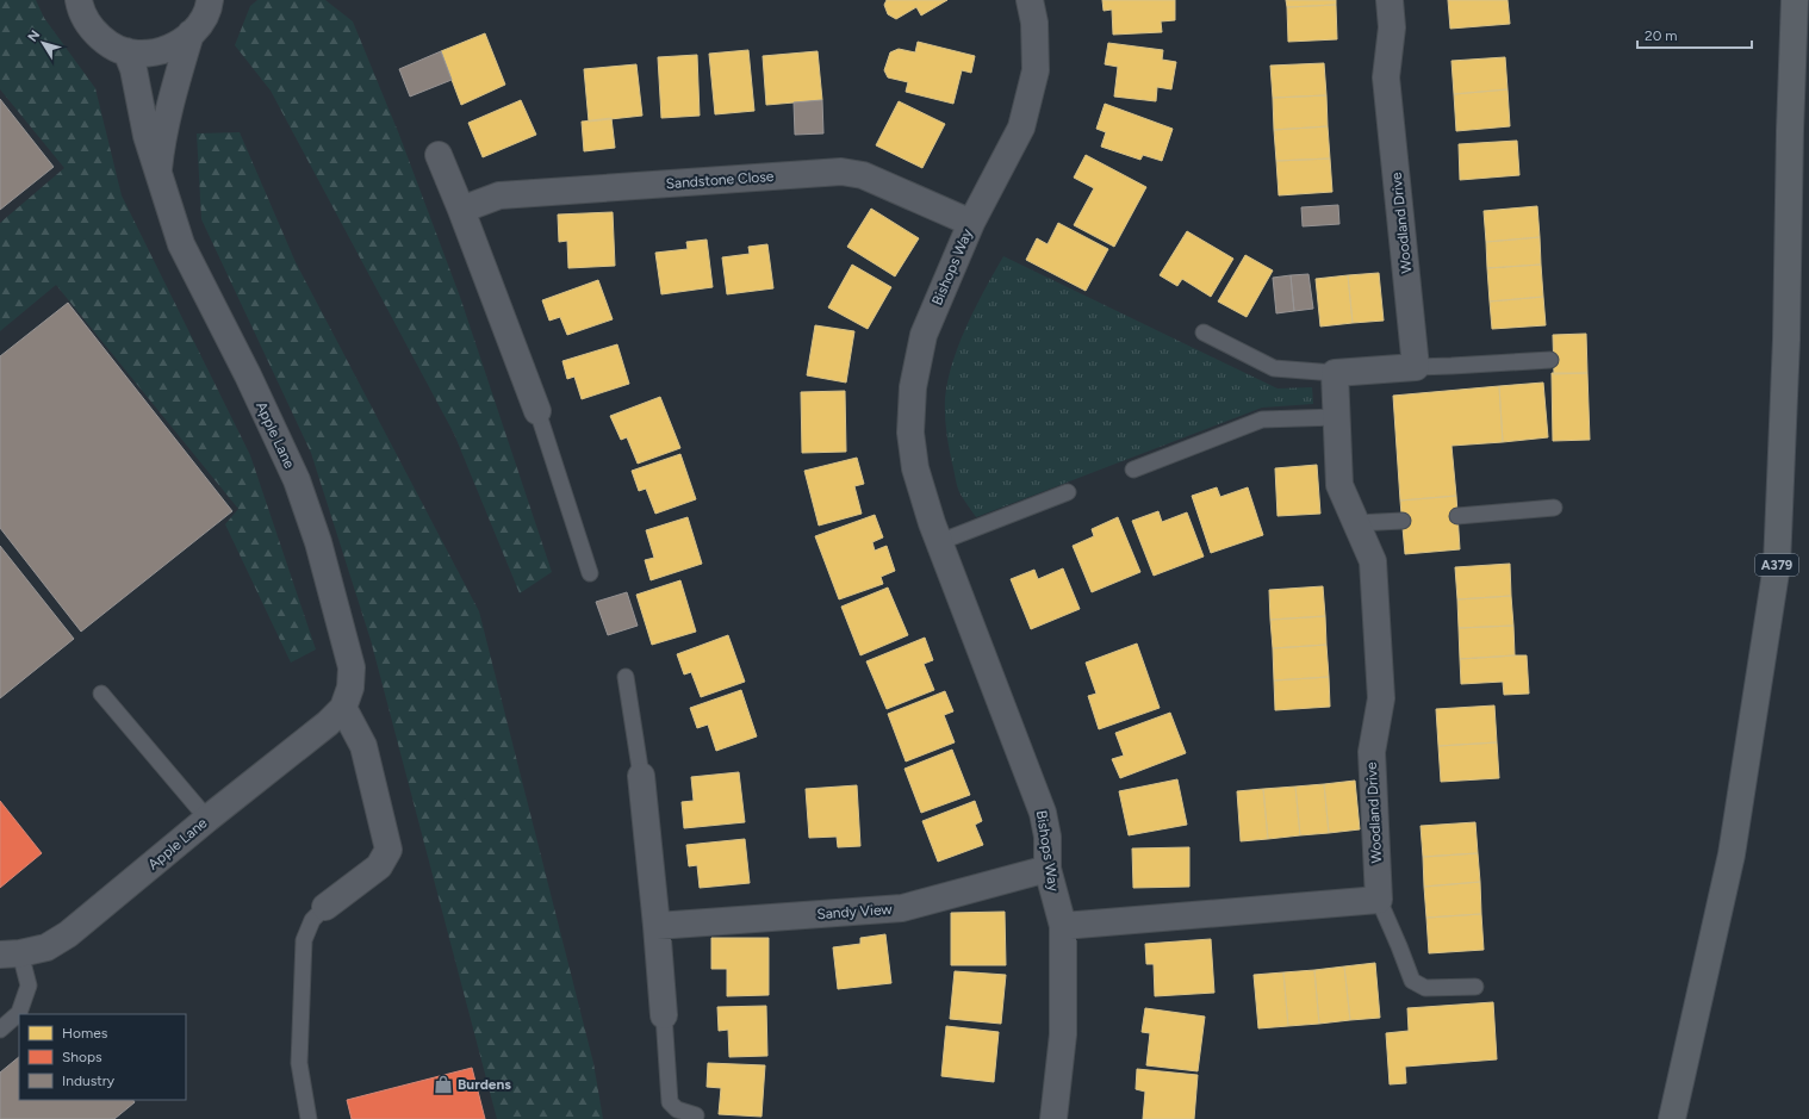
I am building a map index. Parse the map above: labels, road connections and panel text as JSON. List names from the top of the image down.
{
  "streets": {
    "main road": ["A379"],
    "street": [
      "Sandstone Close",
      "Woodland Drive",
      "Bishops Way",
      "Apple Lane",
      "Sandy View"
    ]
  },
  "crossings": [
    ["Sandstone Close", "Bishops Way"],
    ["Bishops Way", "Sandy View"]
  ],
  "places": {
    "shop": ["Burdens"]
  },
  "legend": ["Homes", "Shops", "Industry"],
  "scale_bar": "20 m",
  "north": "top left"
}
